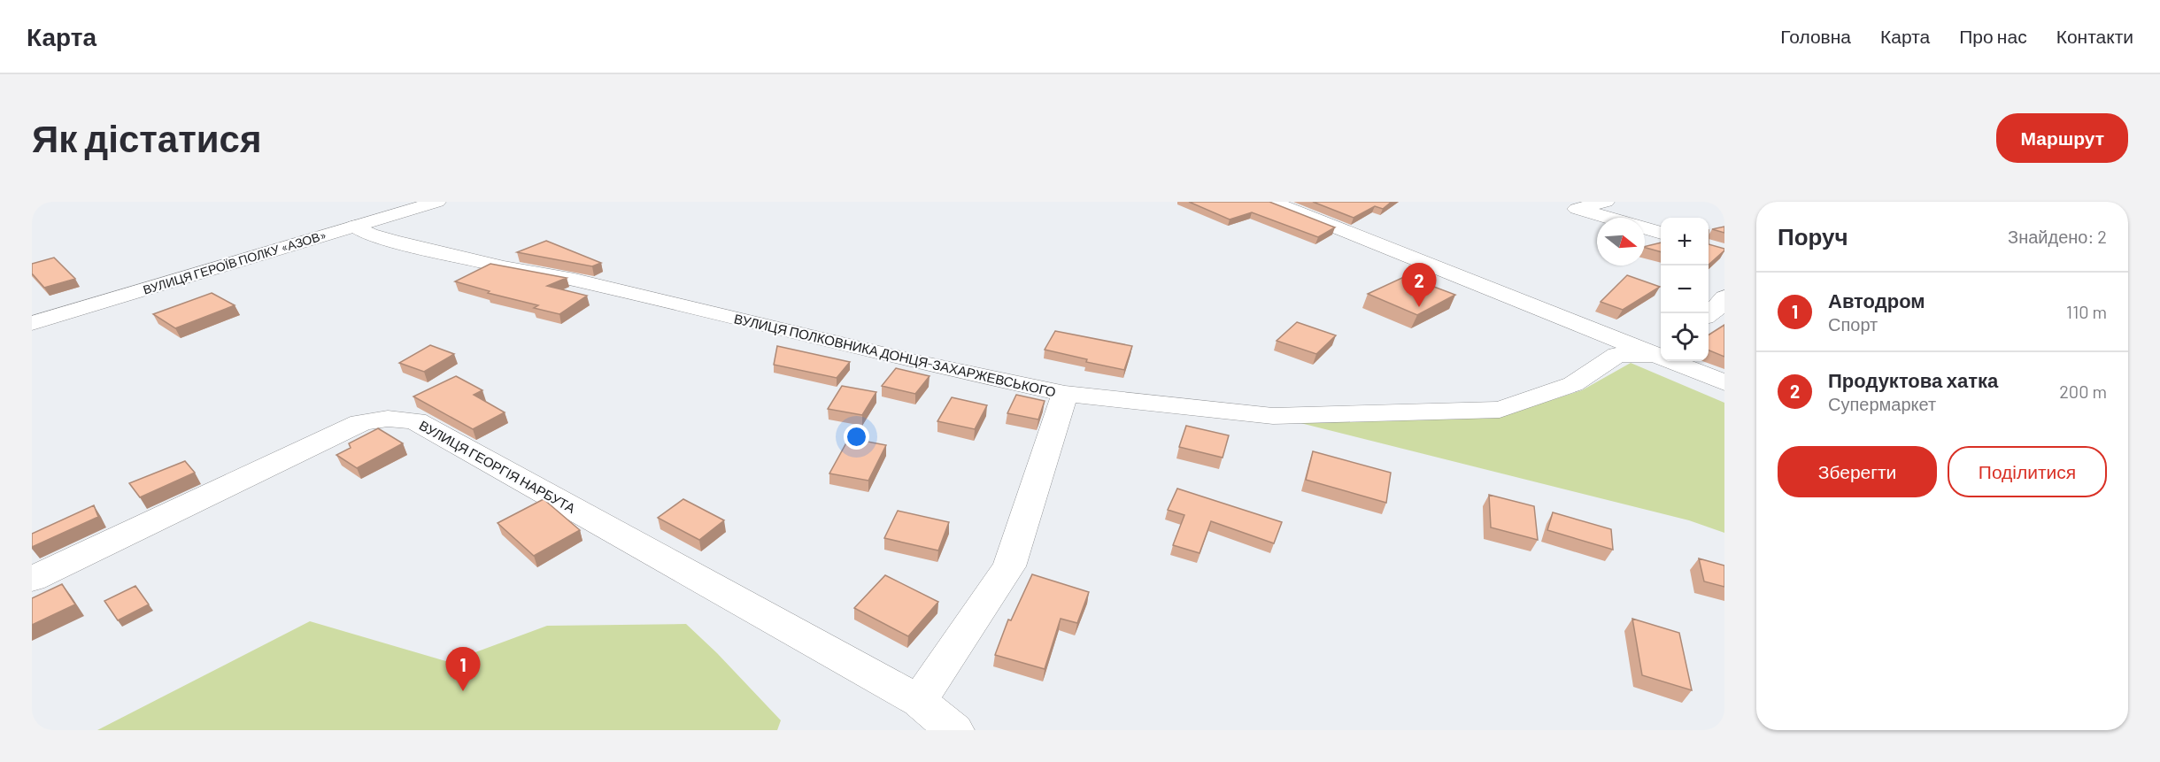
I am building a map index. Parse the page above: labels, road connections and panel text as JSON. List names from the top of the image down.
{
  "streets": {
    "street": ["ВУЛИЦЯ ГЕРОЇВ ПОЛКУ «АЗОВ»", "ВУЛИЦЯ ПОЛКОВНИКА ДОНЦЯ-ЗАХАРЖЕВСЬКОГО", "ВУЛИЦЯ ГЕОРГІЯ НАРБУТА"]
  },
  "crossings": [
    ["ВУЛИЦЯ ГЕРОЇВ ПОЛКУ «АЗОВ»", "ВУЛИЦЯ ПОЛКОВНИКА ДОНЦЯ-ЗАХАРЖЕВСЬКОГО"]
  ],
  "north": "right",
  "page": {
    "header": "Карта",
    "nav": [
      "Головна",
      "Карта",
      "Про нас",
      "Контакти"
    ],
    "buttons": [
      "Маршрут",
      ["Зберегти", "Поділитися"]
    ],
    "title": "Як дістатися",
    "heading": ["Поруч", "Знайдено: 2"],
    "map_buttons": ["+", "−"],
    "pins": ["2", "1"],
    "list": [
      {
        "mark": "1",
        "name": "Автодром",
        "note": "Спорт",
        "value": "110 m"
      },
      {
        "mark": "2",
        "name": "Продуктова хатка",
        "note": "Супермаркет",
        "value": "200 m"
      }
    ]
  }
}
